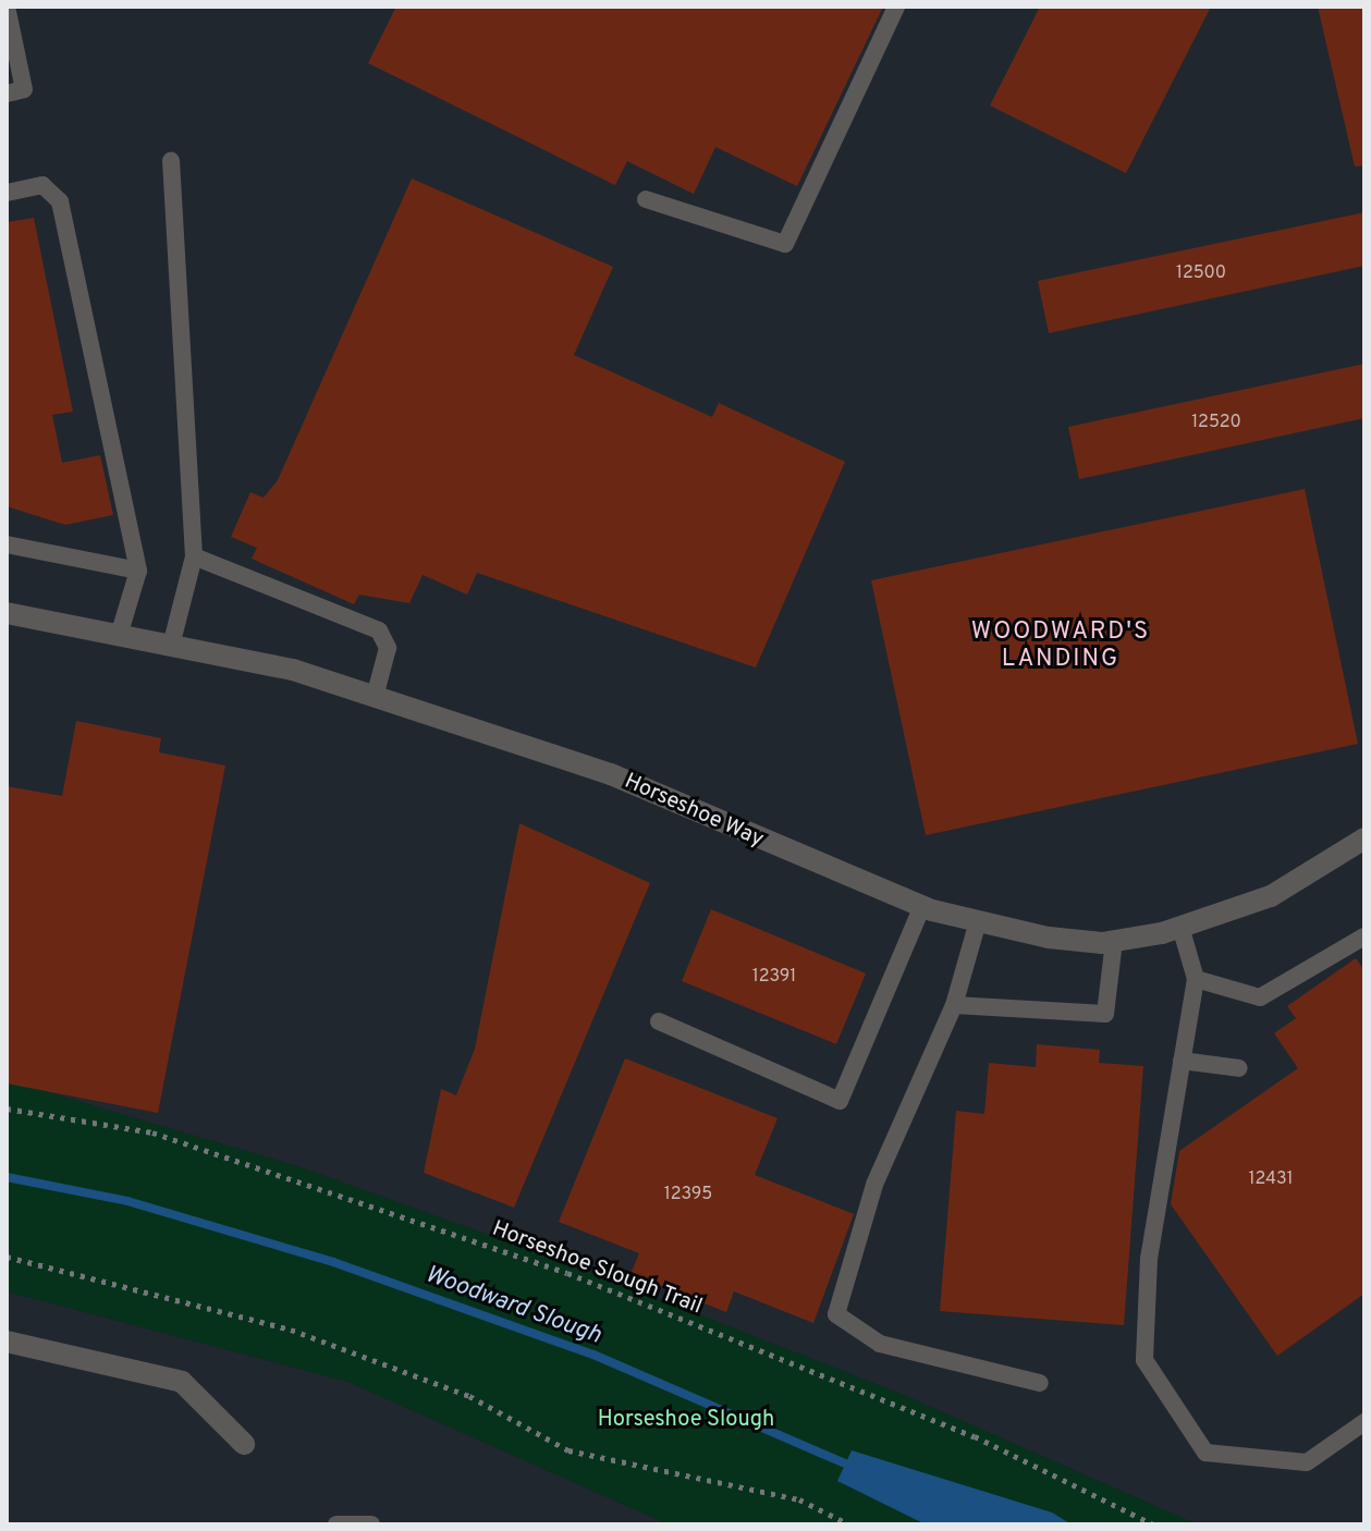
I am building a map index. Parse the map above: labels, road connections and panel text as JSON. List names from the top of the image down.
{
  "streets": {
    "street": ["Horseshoe Way"],
    "path": ["Horseshoe Slough Trail"]
  },
  "districts": ["WOODWARD'S LANDING"],
  "water": ["Woodward Slough"],
  "parks": ["Horseshoe Slough"],
  "house_numbers": [
    "12500",
    "12520",
    "12391",
    "12431",
    "12395"
  ]
}
